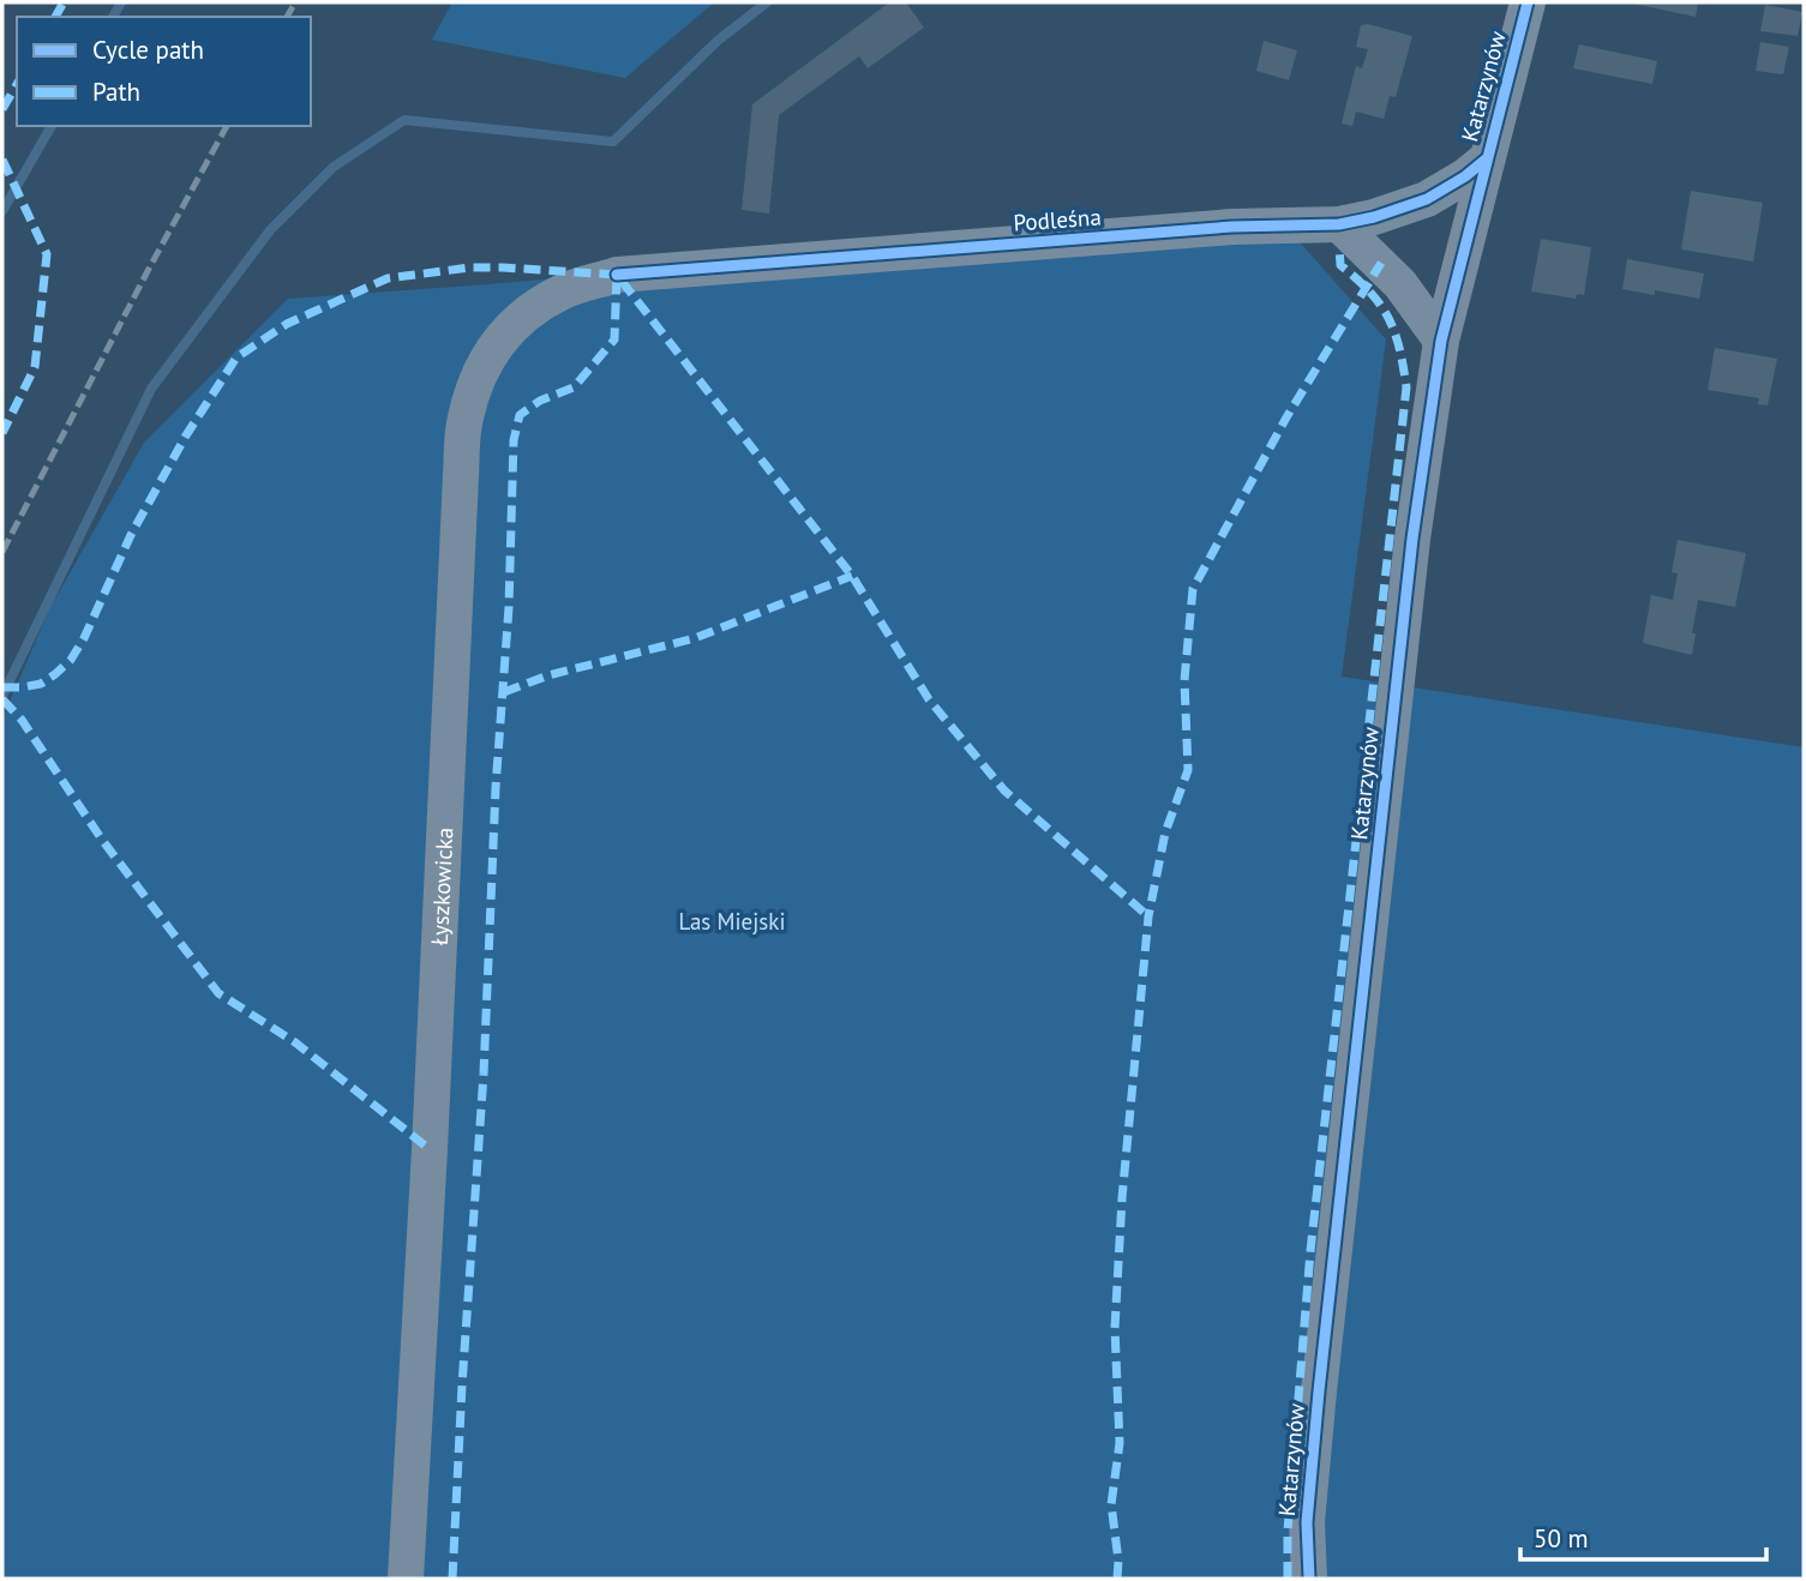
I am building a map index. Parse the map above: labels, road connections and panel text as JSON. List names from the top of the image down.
{
  "streets": {
    "street": ["Katarzynów", "Podleśna", "Łyszkowicka"]
  },
  "crossings": [
    ["Katarzynów", "Podleśna"],
    ["Podleśna", "Łyszkowicka"]
  ],
  "parks": ["Las Miejski"],
  "legend": ["Cycle path", "Path"],
  "scale_bar": "50 m"
}
